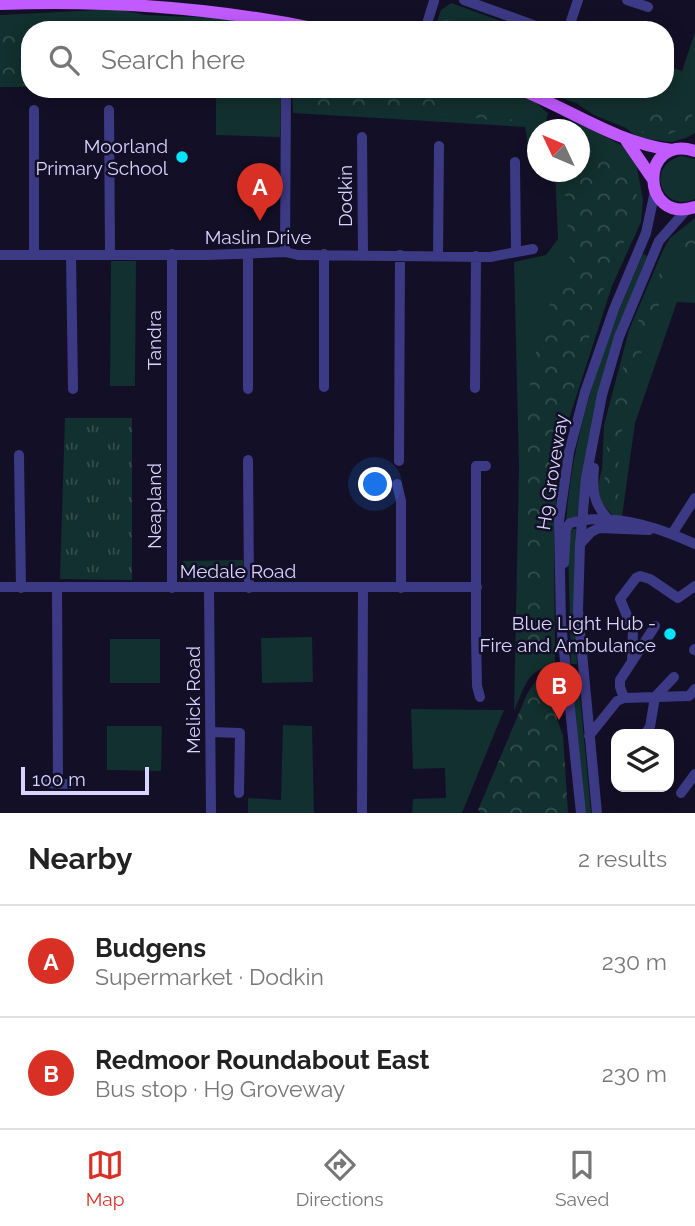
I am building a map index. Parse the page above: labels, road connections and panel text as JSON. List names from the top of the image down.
{
  "streets": {
    "street": [
      "Dodkin",
      "Maslin Drive",
      "Tandra",
      "H9 Groveway",
      "Neapland",
      "Medale Road",
      "Melick Road"
    ]
  },
  "crossings": [
    ["Dodkin", "Maslin Drive"],
    ["Maslin Drive", "Tandra"],
    ["Tandra", "Neapland"],
    ["Neapland", "Medale Road"],
    ["Medale Road", "Melick Road"]
  ],
  "places": ["Moorland Primary School", "Blue Light Hub - Fire and Ambulance"],
  "scale_bar": "100 m",
  "north": "top left",
  "page": {
    "search": "Search here",
    "pins": ["A", "B"],
    "scale": "100 m",
    "heading": ["Nearby", "2 results"],
    "list": [
      {
        "mark": "A",
        "name": "Budgens",
        "note": "Supermarket · Dodkin",
        "value": "230 m"
      },
      {
        "mark": "B",
        "name": "Redmoor Roundabout East",
        "note": "Bus stop · H9 Groveway",
        "value": "230 m"
      }
    ],
    "nav": ["Map", "Directions", "Saved"]
  }
}
